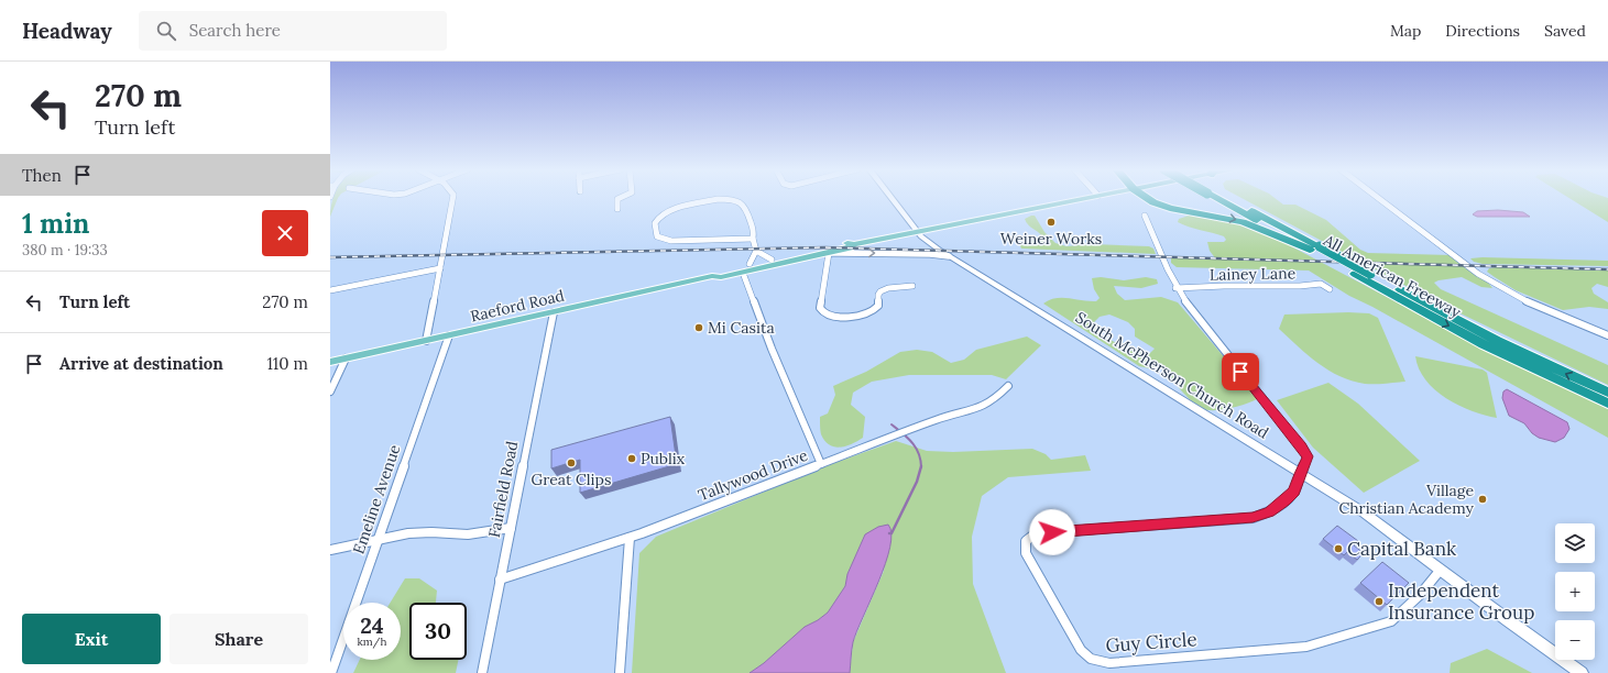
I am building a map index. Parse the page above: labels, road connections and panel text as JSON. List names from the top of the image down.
{
  "streets": {
    "highway": ["All American Freeway"],
    "main road": ["Raeford Road", "South McPherson Church Road"],
    "street": [
      "Lainey Lane",
      "Tallywood Drive",
      "Fairfield Road",
      "Emeline Avenue",
      "Guy Circle"
    ]
  },
  "crossings": [
    ["Raeford Road", "South McPherson Church Road"],
    ["Raeford Road", "Fairfield Road"],
    ["Raeford Road", "Emeline Avenue"],
    ["South McPherson Church Road", "Guy Circle"],
    ["Tallywood Drive", "Fairfield Road"]
  ],
  "places": [
    "Weiner Works",
    "Mi Casita",
    "Publix",
    "Great Clips",
    "Village Christian Academy",
    "Capital Bank",
    "Independent Insurance Group"
  ],
  "page": {
    "header": "Headway",
    "search": "Search here",
    "nav": ["Map", "Directions", "Saved"],
    "turn": ["270 m", "Turn left"],
    "then": "Then",
    "heading": ["1 min", "380 m · 19:33"],
    "list": [
      {
        "name": "Turn left",
        "value": "270 m"
      },
      {
        "name": "Arrive at destination",
        "value": "110 m"
      }
    ],
    "map_buttons": ["+", "−"],
    "speed": "24 km/h",
    "limit": "30",
    "buttons": ["Exit", "Share"]
  }
}
